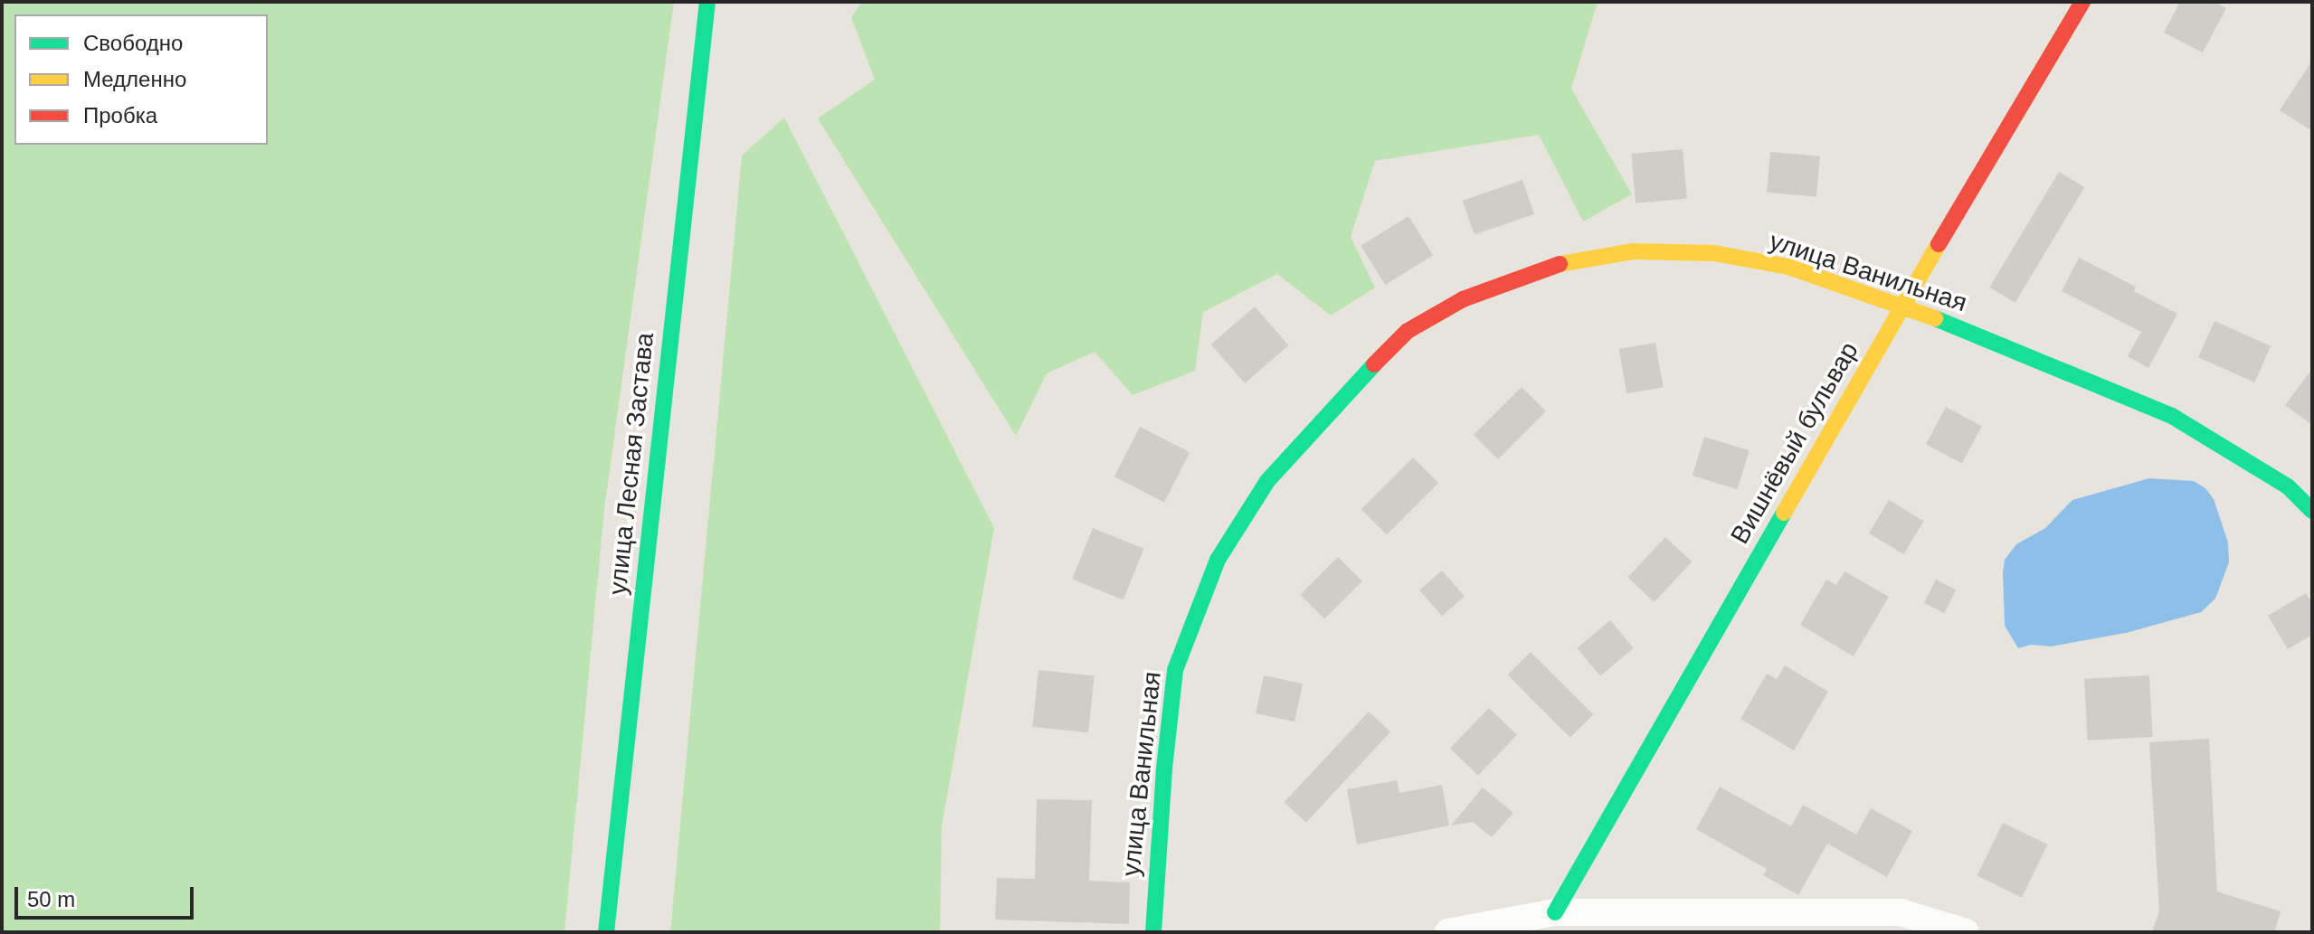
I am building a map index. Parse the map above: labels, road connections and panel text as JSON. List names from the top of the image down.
{
  "streets": {
    "street": ["улица Ванильная", "Вишнёвый бульвар", "улица Лесная Застава"]
  },
  "crossings": [
    ["улица Ванильная", "Вишнёвый бульвар"]
  ],
  "legend": ["Свободно", "Медленно", "Пробка"],
  "scale_bar": "50 m"
}
